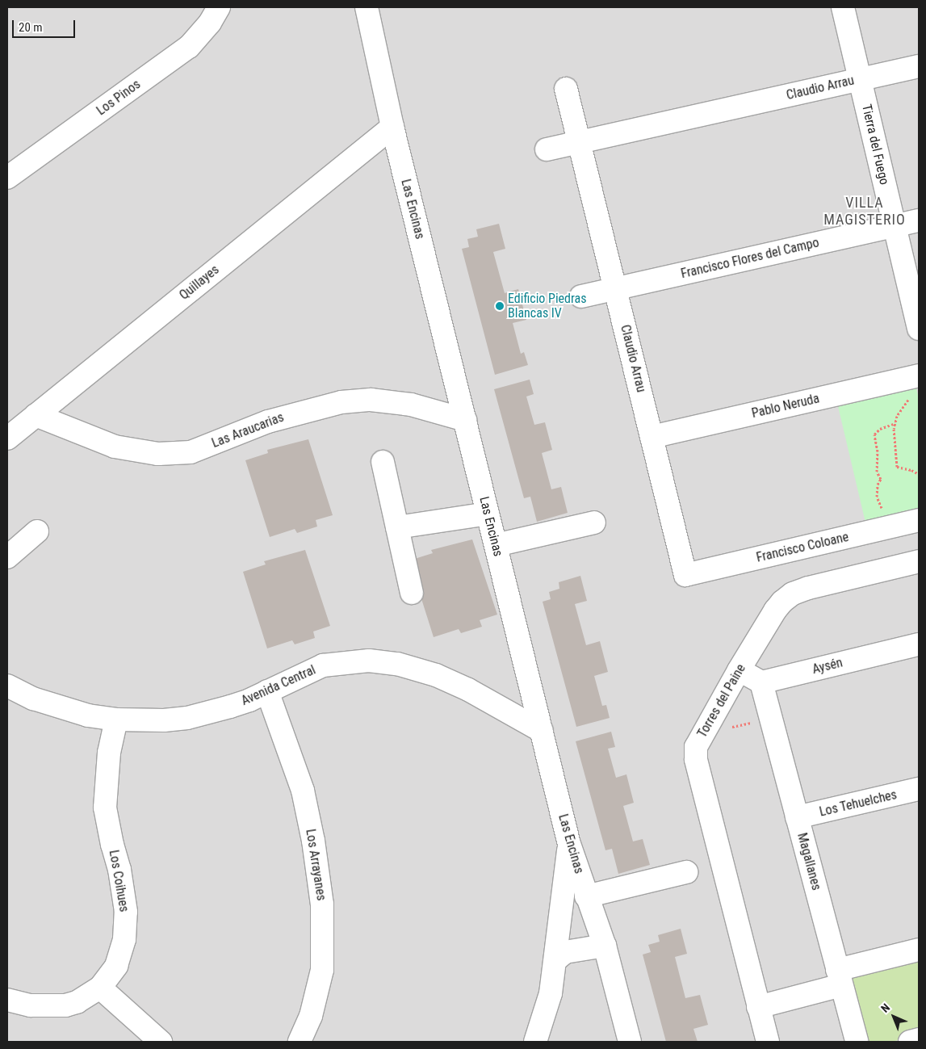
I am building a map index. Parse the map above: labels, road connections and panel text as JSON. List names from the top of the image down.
{
  "streets": {
    "street": [
      "Claudio Arrau",
      "Los Pinos",
      "Tierra del Fuego",
      "Las Encinas",
      "Francisco Flores del Campo",
      "Quillayes",
      "Pablo Neruda",
      "Las Araucarias",
      "Francisco Coloane",
      "Aysén",
      "Avenida Central",
      "Torres del Paine",
      "Los Tehuelches",
      "Magallanes",
      "Los Arrayanes",
      "Los Coihues"
    ]
  },
  "crossings": [
    ["Claudio Arrau", "Tierra del Fuego"],
    ["Claudio Arrau", "Francisco Flores del Campo"],
    ["Claudio Arrau", "Pablo Neruda"],
    ["Claudio Arrau", "Francisco Coloane"],
    ["Tierra del Fuego", "Francisco Flores del Campo"],
    ["Las Encinas", "Quillayes"],
    ["Las Encinas", "Las Araucarias"],
    ["Las Encinas", "Avenida Central"],
    ["Quillayes", "Las Araucarias"],
    ["Aysén", "Magallanes"],
    ["Avenida Central", "Los Arrayanes"],
    ["Avenida Central", "Los Coihues"],
    ["Los Tehuelches", "Magallanes"]
  ],
  "districts": ["VILLA MAGISTERIO"],
  "places": ["Edificio Piedras Blancas IV"],
  "scale_bar": "20 m",
  "north": "top left"
}
